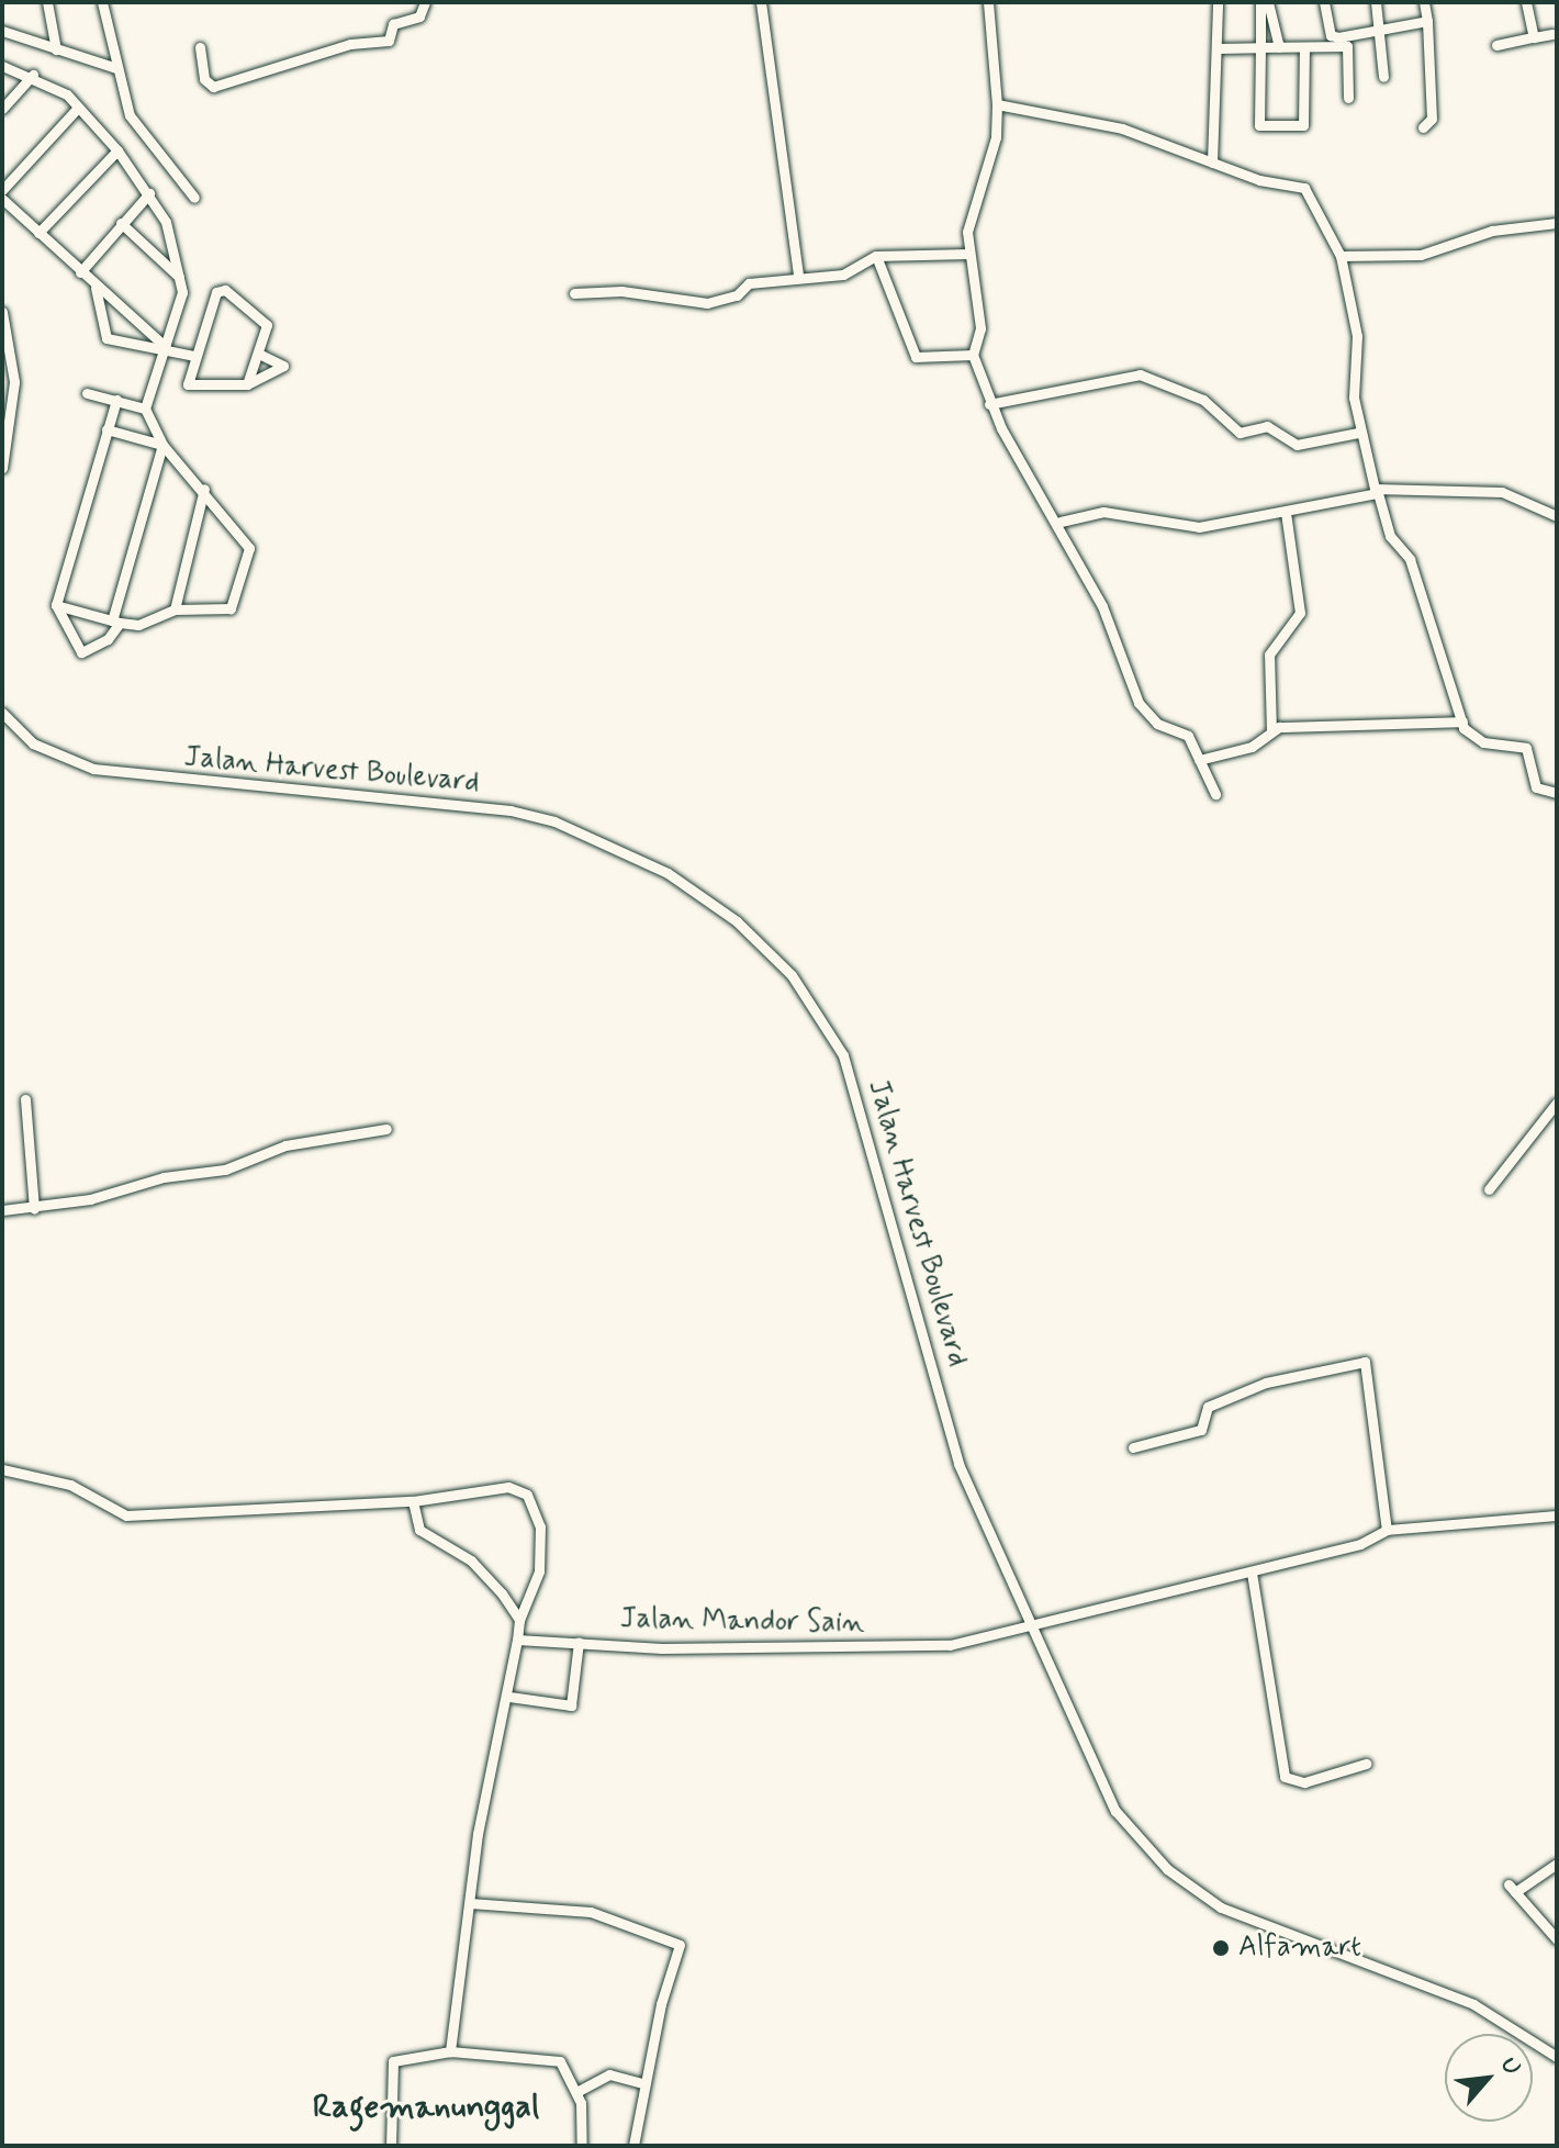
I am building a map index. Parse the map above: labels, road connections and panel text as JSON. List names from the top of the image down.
{
  "streets": {
    "street": ["Jalan Harvest Boulevard", "Jalan Mandor Sain"]
  },
  "crossings": [
    ["Jalan Harvest Boulevard", "Jalan Mandor Sain"]
  ],
  "districts": ["Ragemanunggal"],
  "places": ["Alfamart"],
  "north": "top right"
}
